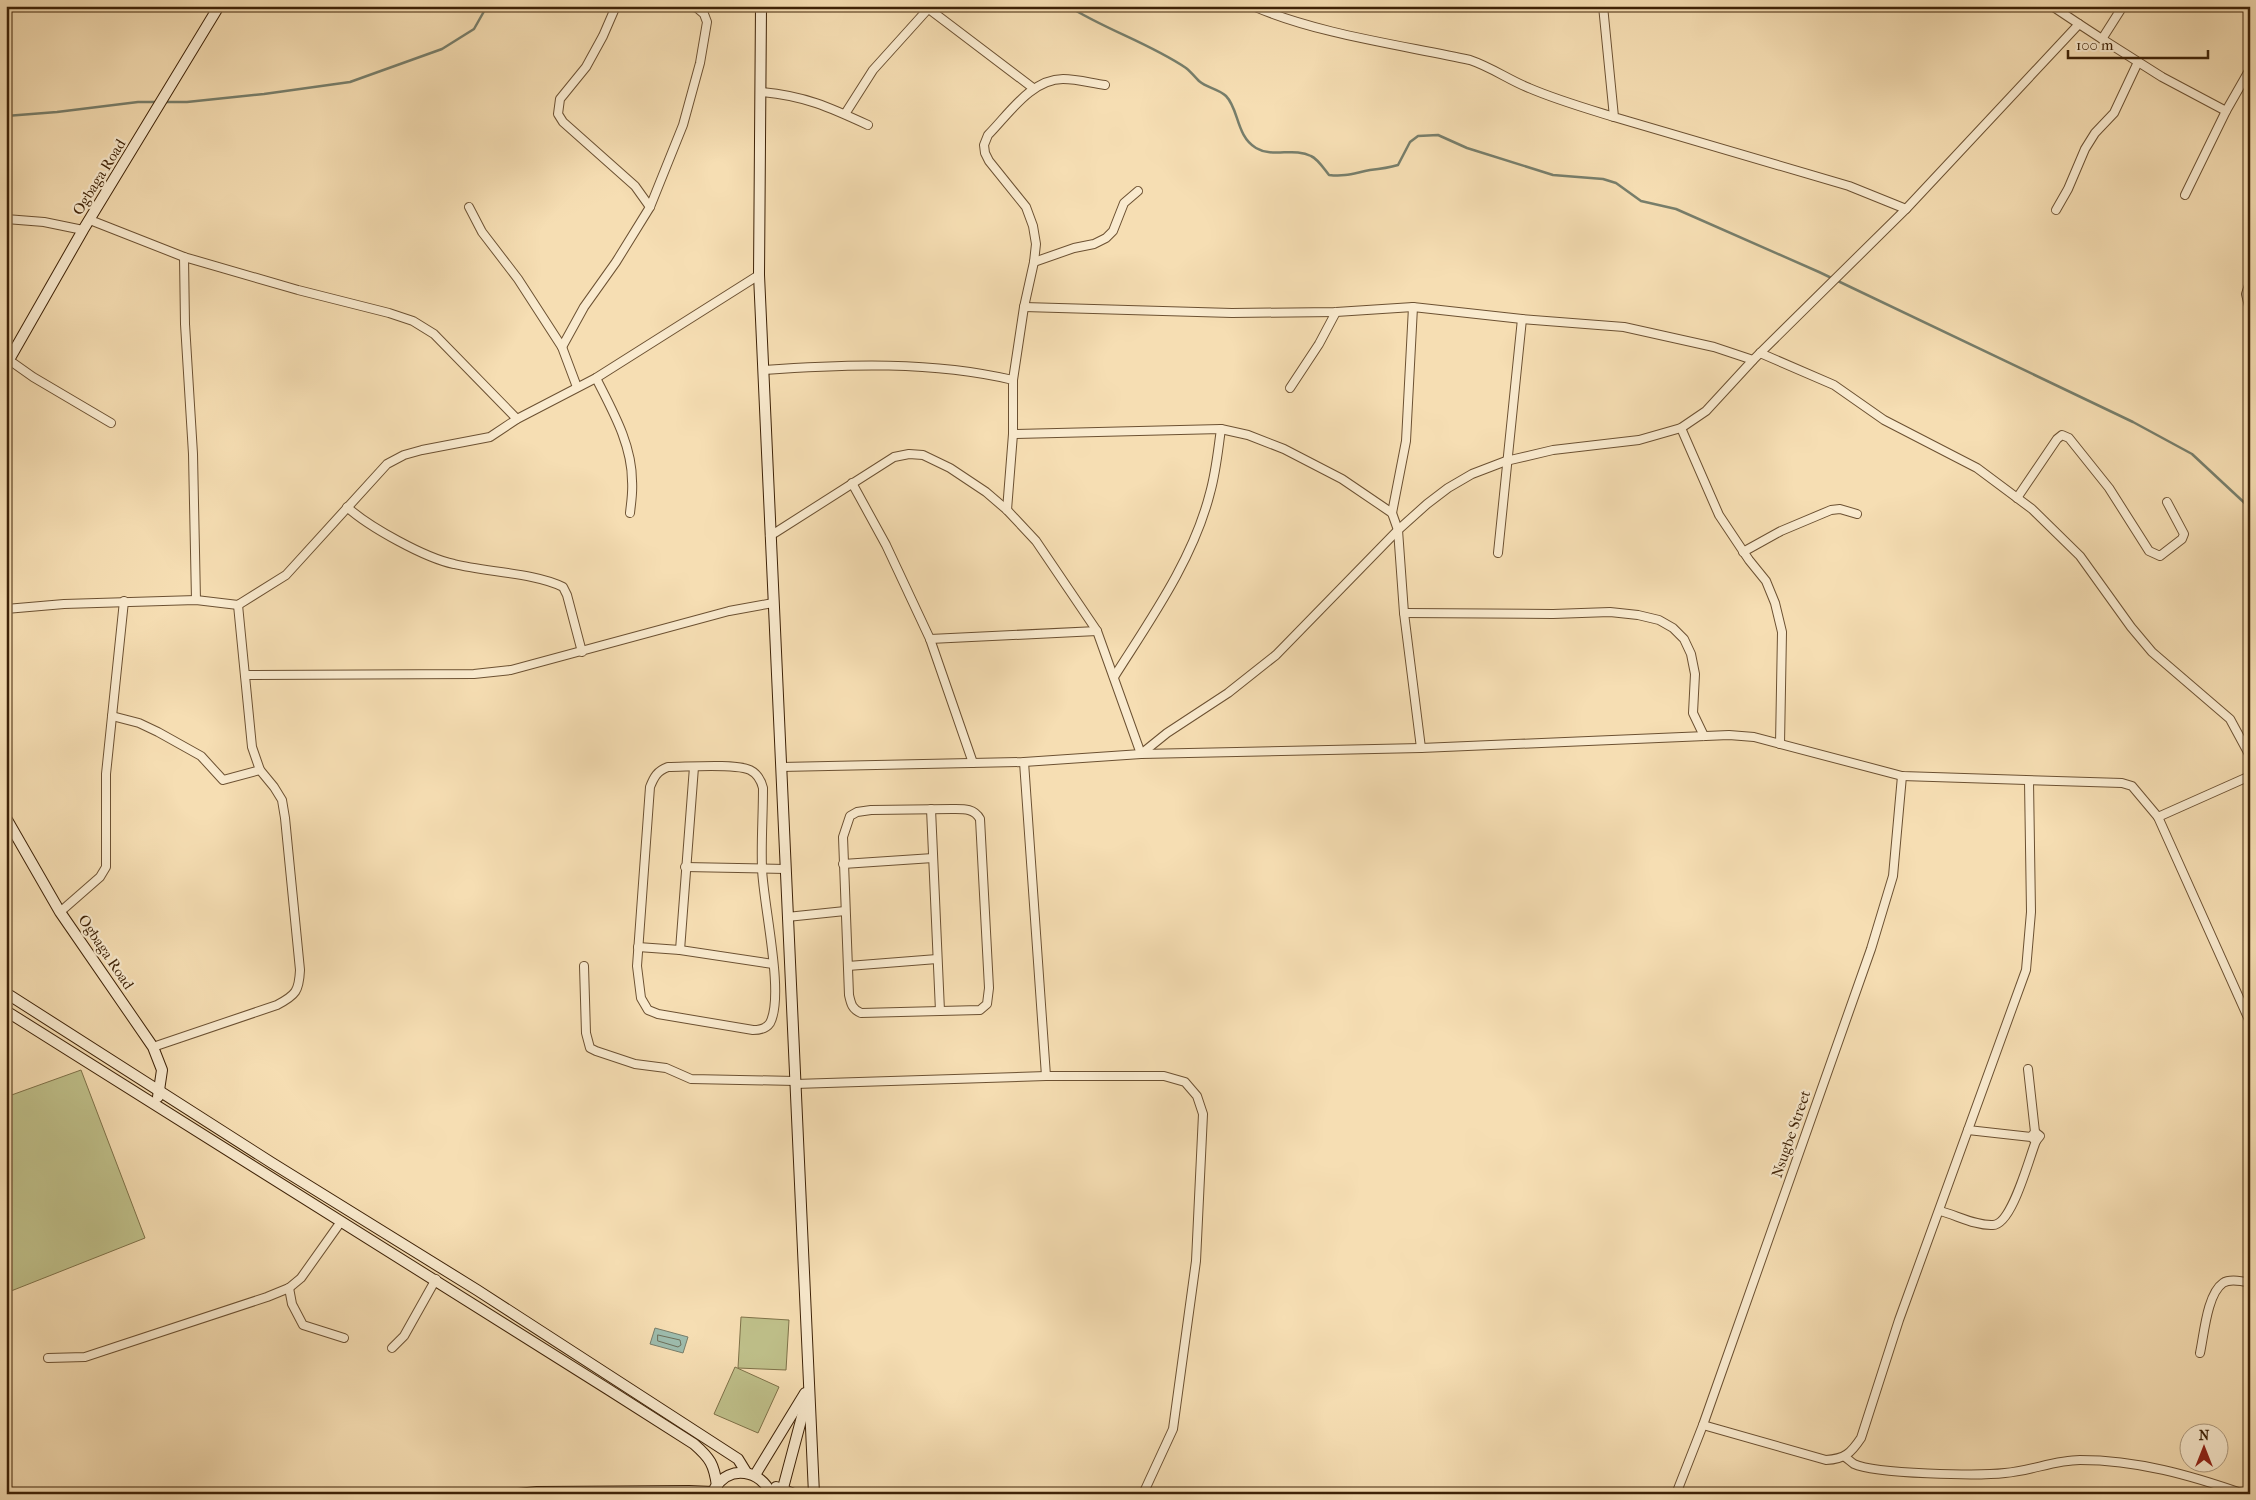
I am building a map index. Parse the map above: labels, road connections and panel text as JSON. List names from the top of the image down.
{
  "streets": {
    "main road": ["Ogbaga Road"],
    "street": ["Nsugbe Street"]
  },
  "scale_bar": "100 m",
  "north": "top"
}
